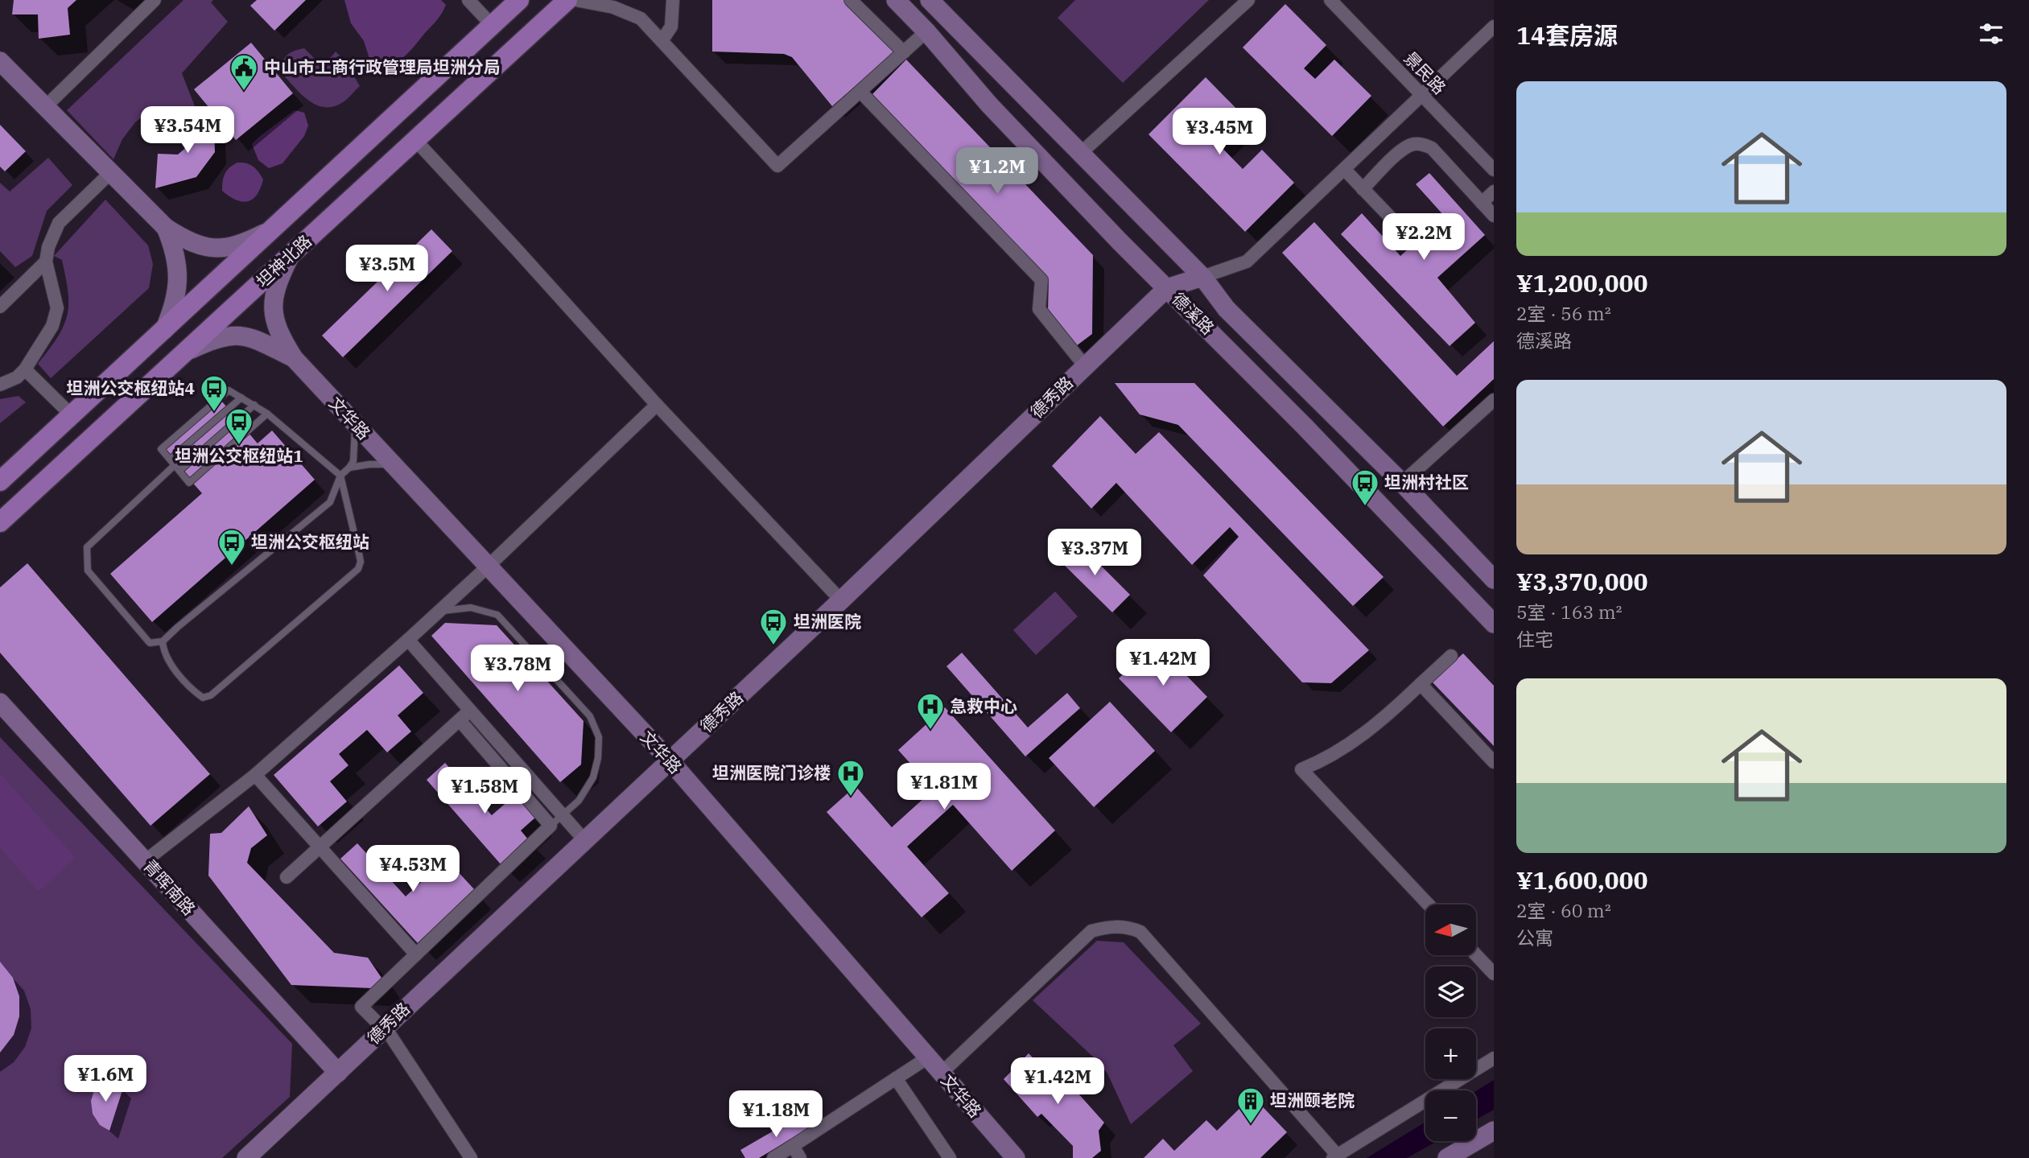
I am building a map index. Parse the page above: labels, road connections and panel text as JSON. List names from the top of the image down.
{
  "streets": {
    "main road": ["坦神北路"],
    "street": [
      "景民路",
      "德溪路",
      "德秀路",
      "文华路",
      "青晖南路"
    ]
  },
  "crossings": [
    ["德溪路", "德秀路"],
    ["德秀路", "文华路"],
    ["德秀路", "青晖南路"]
  ],
  "places": {
    "public building": ["中山市工商行政管理局坦洲分局"],
    "bus stop": [
      "坦洲公交枢纽站4",
      "坦洲公交枢纽站1",
      "坦洲村社区",
      "坦洲公交枢纽站",
      "坦洲医院"
    ],
    "hospital": ["急救中心", "坦洲医院门诊楼"],
    "building": ["坦洲颐老院"]
  },
  "north": "left",
  "page": {
    "heading": "14套房源",
    "list": [
      {
        "name": "¥1,200,000",
        "note": "2室 · 56 m² · 德溪路"
      },
      {
        "name": "¥3,370,000",
        "note": "5室 · 163 m² · 住宅"
      },
      {
        "name": "¥1,600,000",
        "note": "2室 · 60 m² · 公寓"
      }
    ],
    "price": [
      "¥3.54M",
      "¥3.45M",
      "¥1.2M",
      "¥2.2M",
      "¥3.5M",
      "¥3.37M",
      "¥1.42M",
      "¥3.78M",
      "¥1.81M",
      "¥1.58M",
      "¥4.53M",
      "¥1.6M",
      "¥1.42M",
      "¥1.18M"
    ],
    "map_buttons": ["+", "−"]
  }
}
